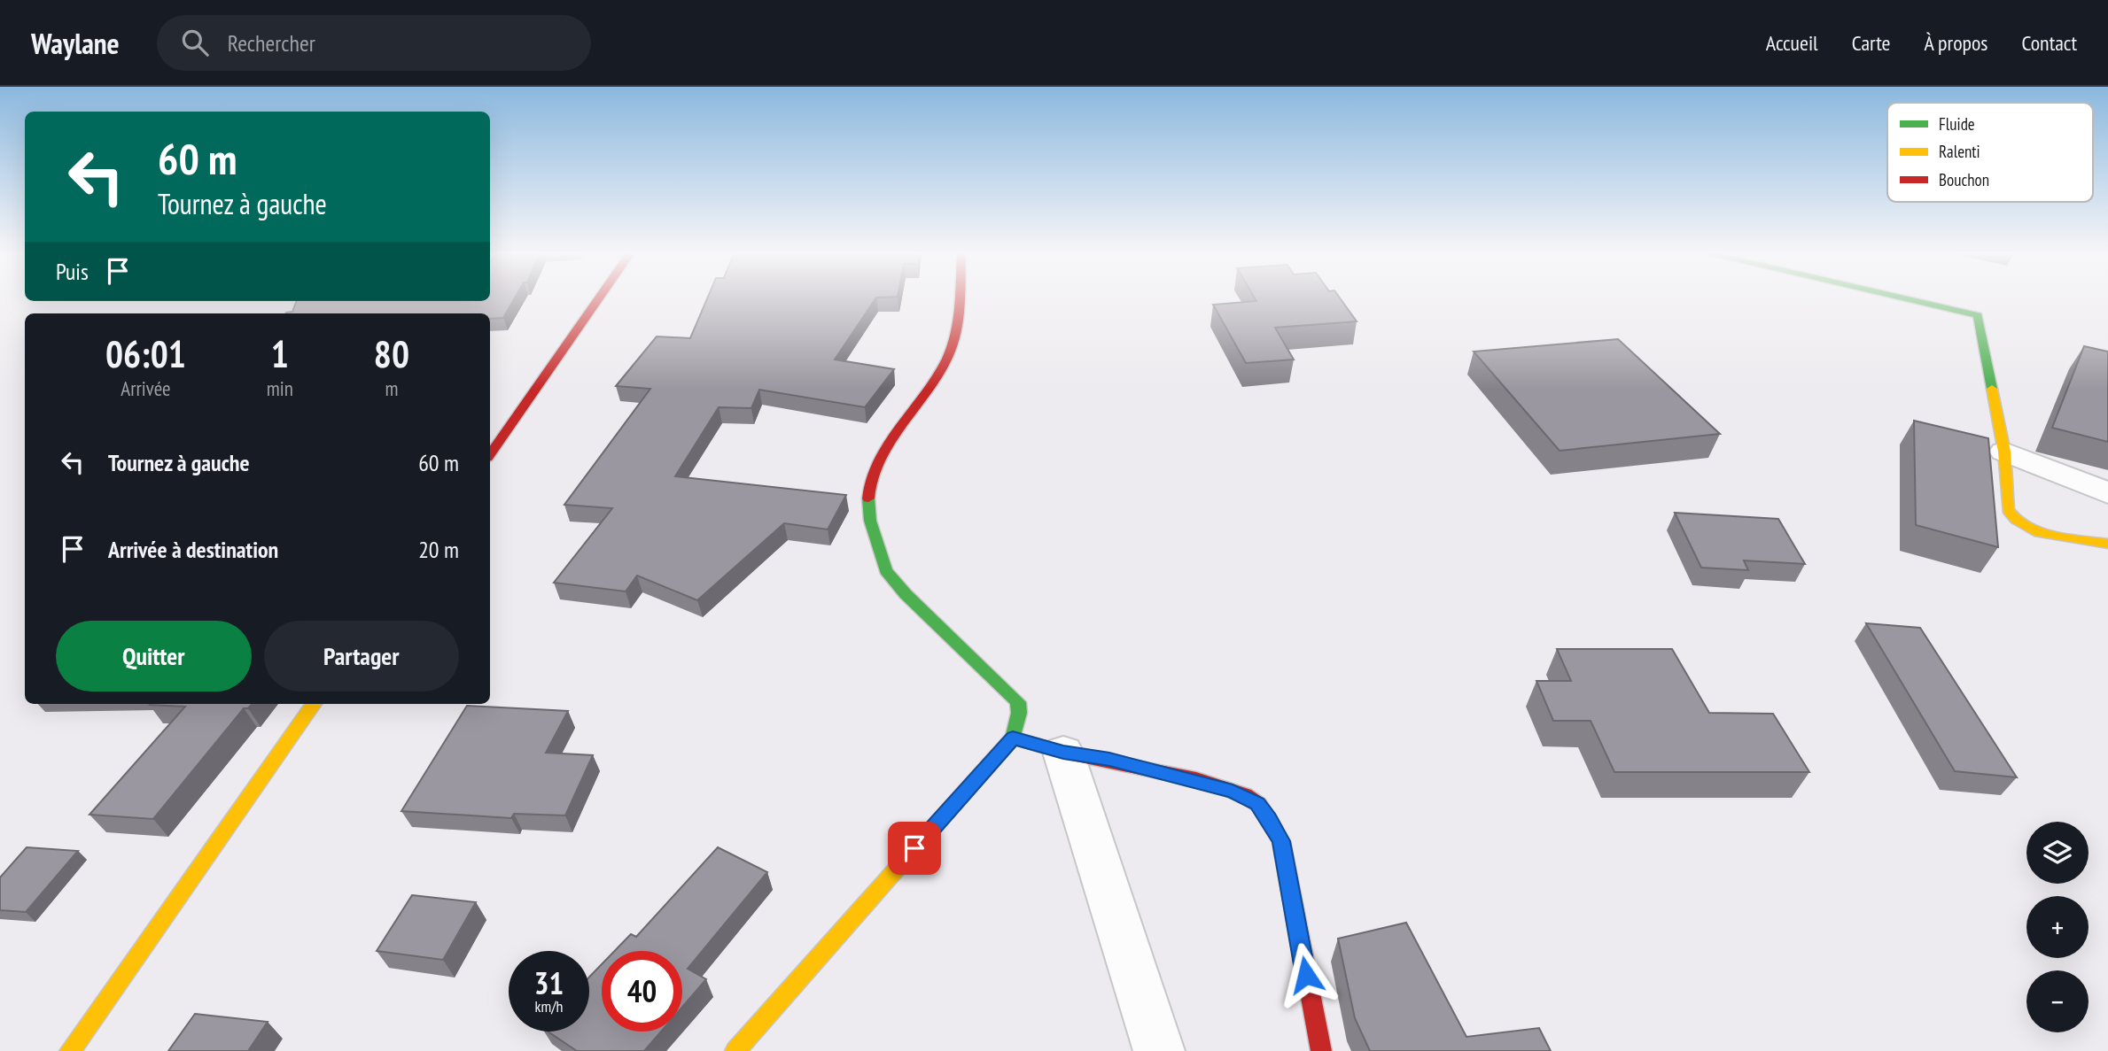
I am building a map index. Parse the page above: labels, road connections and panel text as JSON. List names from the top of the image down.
{
  "legend": ["Fluide", "Ralenti", "Bouchon"],
  "page": {
    "header": "Waylane",
    "search": "Rechercher",
    "nav": [
      "Accueil",
      "Carte",
      "À propos",
      "Contact"
    ],
    "turn": ["60 m", "Tournez à gauche"],
    "then": "Puis",
    "eta": [
      "06:01",
      "Arrivée",
      "1",
      "min",
      "80",
      "m"
    ],
    "list": [
      {
        "name": "Tournez à gauche",
        "value": "60 m"
      },
      {
        "name": "Arrivée à destination",
        "value": "20 m"
      }
    ],
    "buttons": ["Quitter", "Partager"],
    "map_buttons": ["+", "−"],
    "speed": "31 km/h",
    "limit": "40"
  }
}
